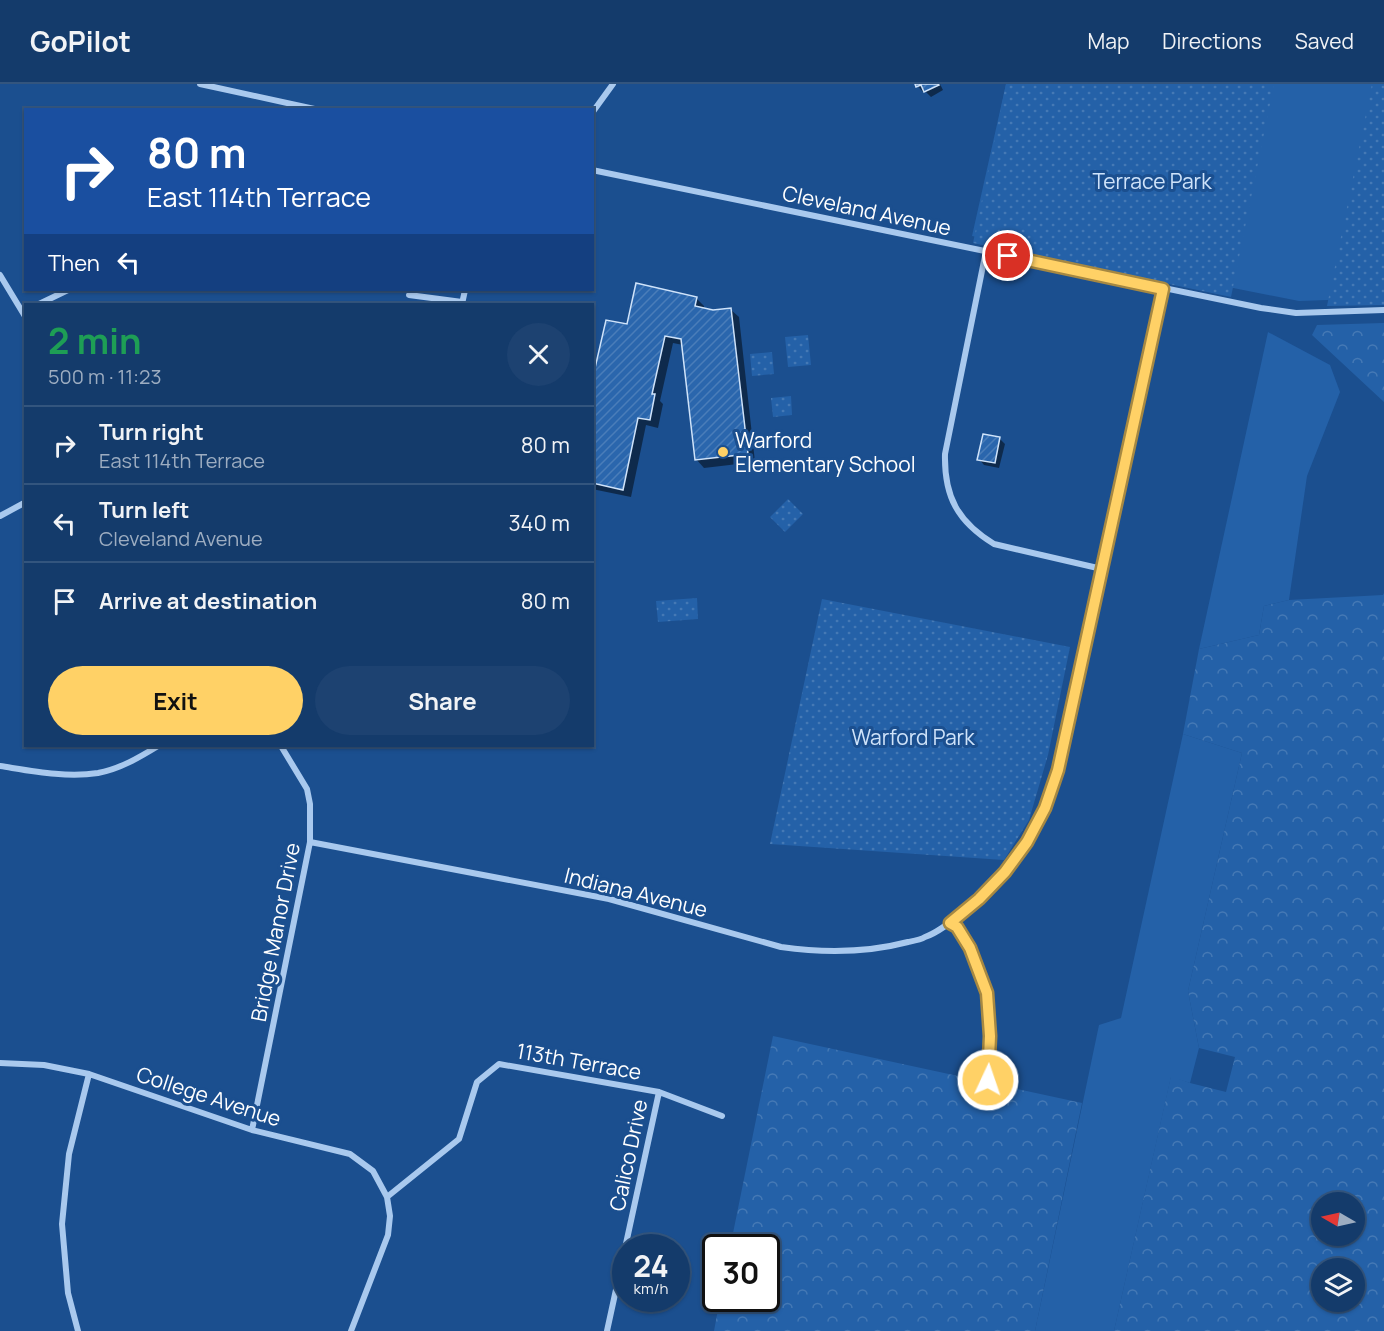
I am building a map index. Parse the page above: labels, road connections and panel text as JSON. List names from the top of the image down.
{
  "streets": {
    "street": [
      "Cleveland Avenue",
      "Indiana Avenue",
      "Bridge Manor Drive",
      "113th Terrace",
      "College Avenue",
      "Calico Drive"
    ]
  },
  "crossings": [
    ["Cleveland Avenue", "Indiana Avenue"],
    ["Indiana Avenue", "Bridge Manor Drive"],
    ["Bridge Manor Drive", "College Avenue"],
    ["113th Terrace", "College Avenue"],
    ["113th Terrace", "Calico Drive"]
  ],
  "parks": ["Terrace Park", "Warford Park"],
  "places": ["Warford Elementary School"],
  "north": "left",
  "page": {
    "header": "GoPilot",
    "nav": ["Map", "Directions", "Saved"],
    "turn": ["80 m", "East 114th Terrace"],
    "then": "Then",
    "heading": ["2 min", "500 m · 11:23"],
    "list": [
      {
        "name": "Turn right",
        "note": "East 114th Terrace",
        "value": "80 m"
      },
      {
        "name": "Turn left",
        "note": "Cleveland Avenue",
        "value": "340 m"
      },
      {
        "name": "Arrive at destination",
        "value": "80 m"
      }
    ],
    "buttons": ["Exit", "Share"],
    "speed": "24 km/h",
    "limit": "30"
  }
}
